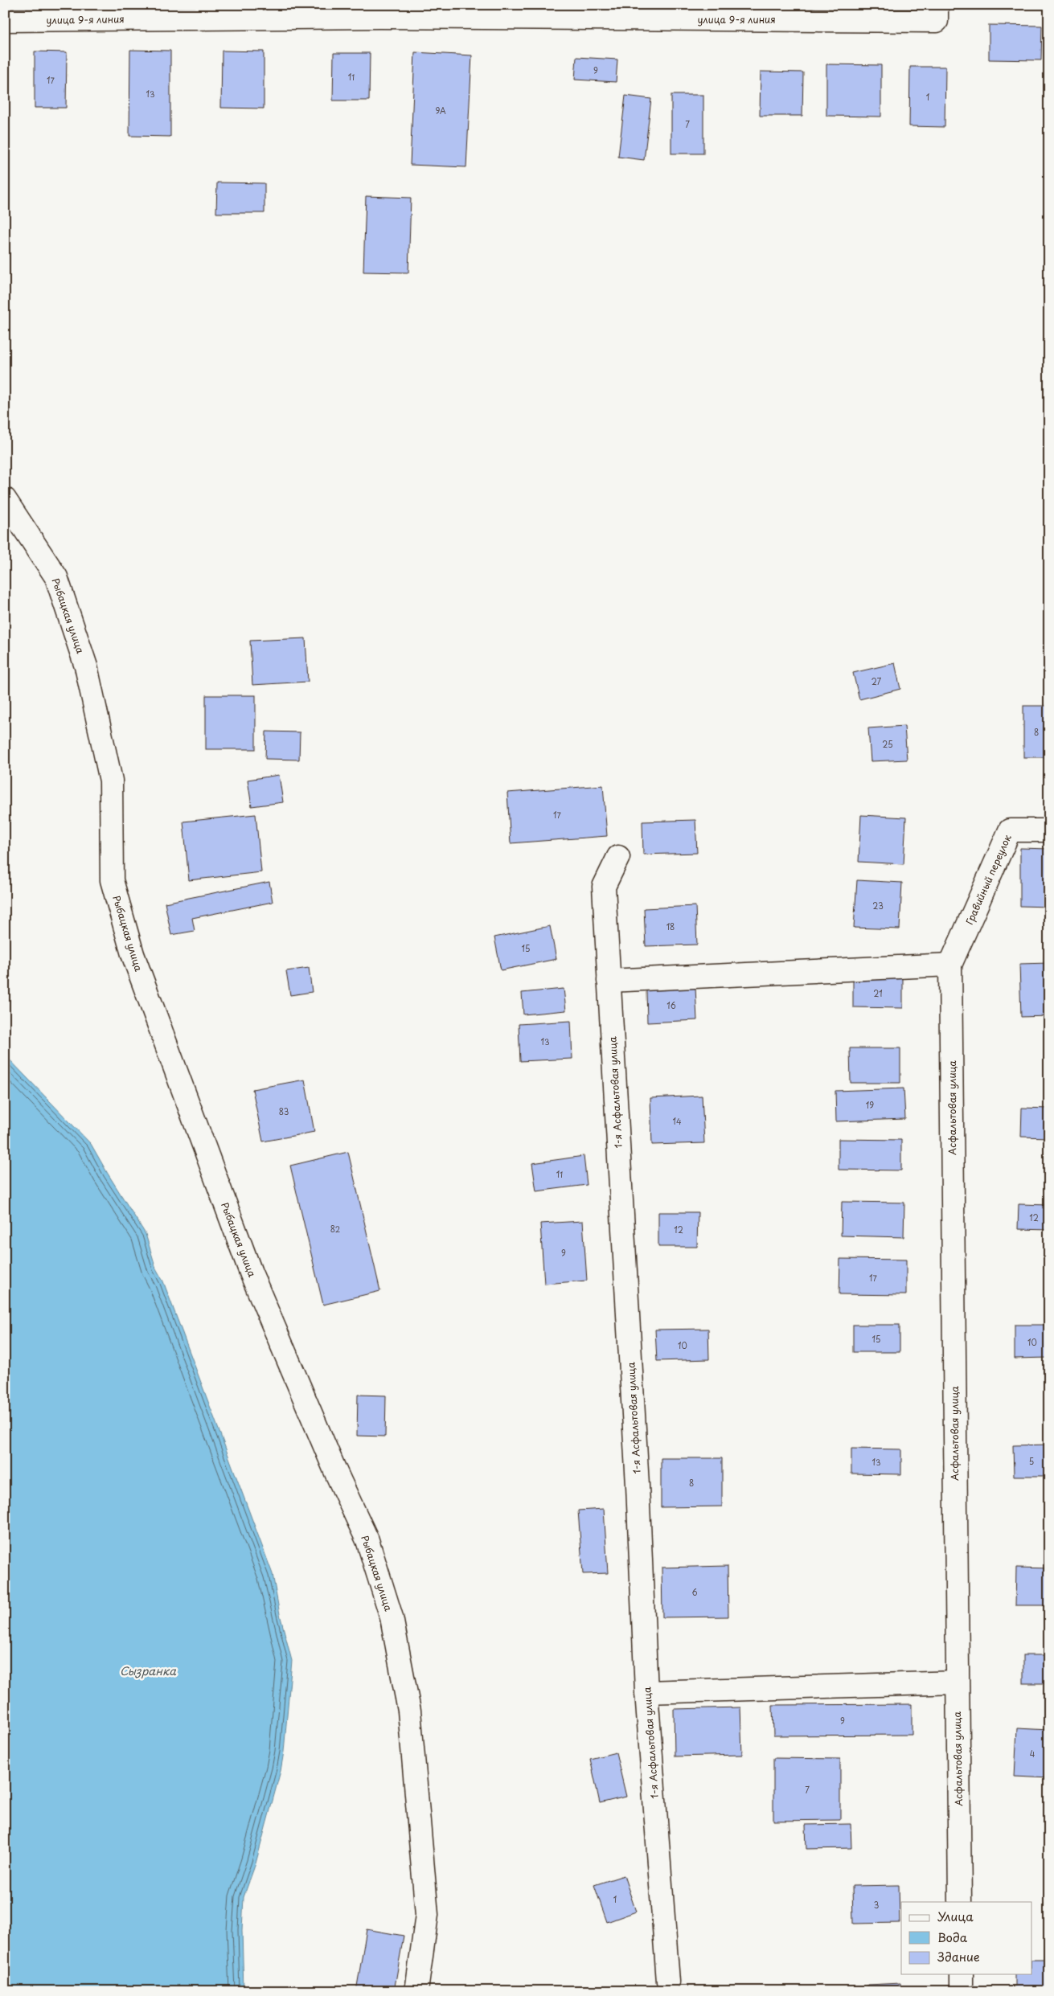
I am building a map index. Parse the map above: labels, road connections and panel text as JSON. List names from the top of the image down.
{
  "streets": {
    "street": [
      "улица 9-я линия",
      "Рыбацкая улица",
      "Гравийный переулок",
      "1-я Асфальтовая улица",
      "Асфальтовая улица"
    ]
  },
  "crossings": [
    ["Гравийный переулок", "Асфальтовая улица"]
  ],
  "water": ["Сызранка"],
  "house_numbers": [
    "9",
    "11",
    "17",
    "13",
    "1",
    "9А",
    "7",
    "27",
    "8",
    "25",
    "17",
    "23",
    "18",
    "15",
    "21",
    "16",
    "13",
    "19",
    "83",
    "14",
    "11",
    "12",
    "82",
    "12",
    "9",
    "17",
    "15",
    "10",
    "10",
    "5",
    "13",
    "8",
    "6",
    "9",
    "4",
    "7",
    "1",
    "3"
  ],
  "legend": ["Улица", "Вода", "Здание"]
}
